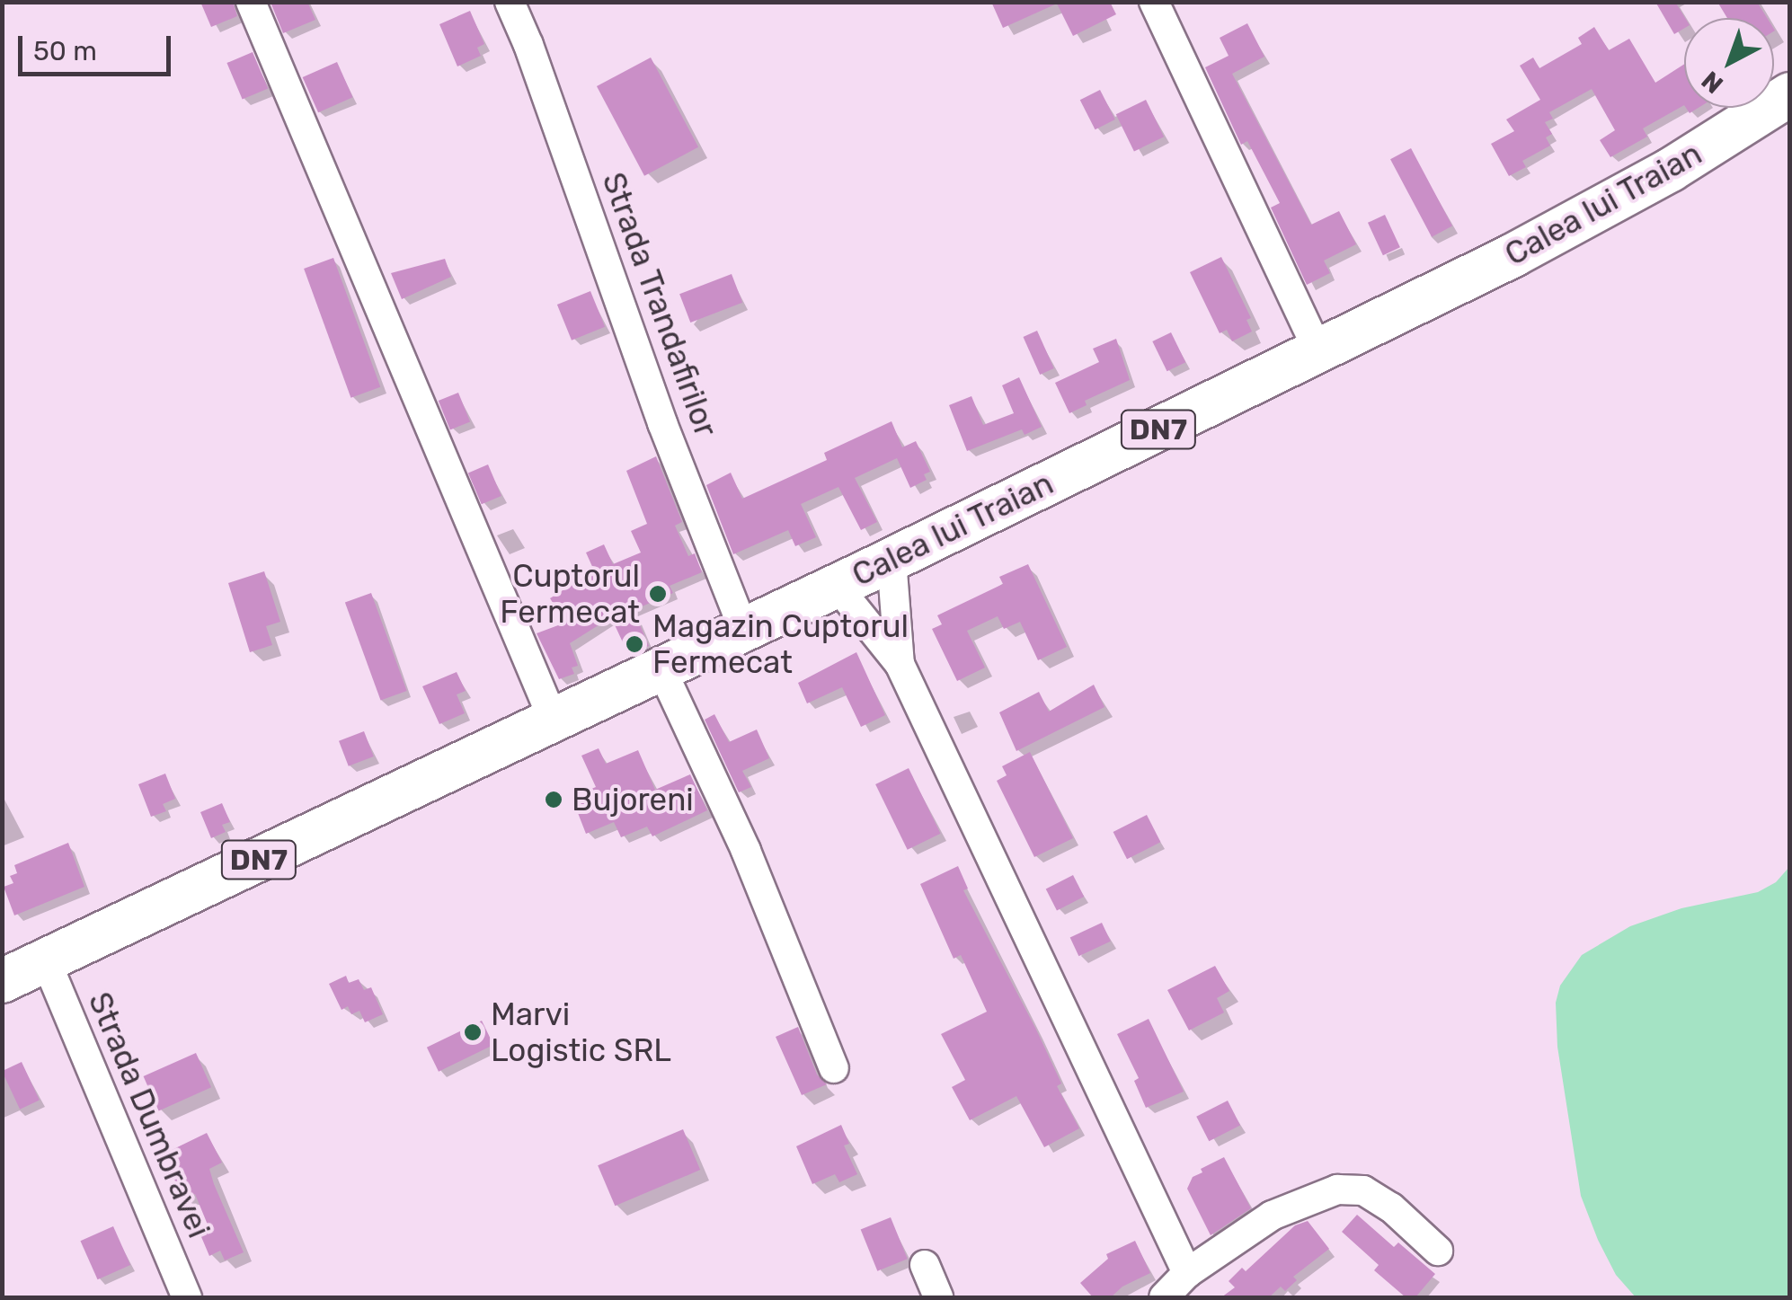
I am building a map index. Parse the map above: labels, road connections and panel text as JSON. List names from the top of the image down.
{
  "streets": {
    "highway": ["Calea lui Traian", "DN7"],
    "street": ["Strada Trandafirilor", "Strada Dumbravei"]
  },
  "crossings": [
    ["Calea lui Traian", "Strada Trandafirilor"],
    ["Calea lui Traian", "Strada Dumbravei"]
  ],
  "places": [
    "Cuptorul Fermecat",
    "Magazin Cuptorul Fermecat",
    "Bujoreni",
    "Marvi Logistic SRL"
  ],
  "scale_bar": "50 m",
  "north": "bottom left"
}
